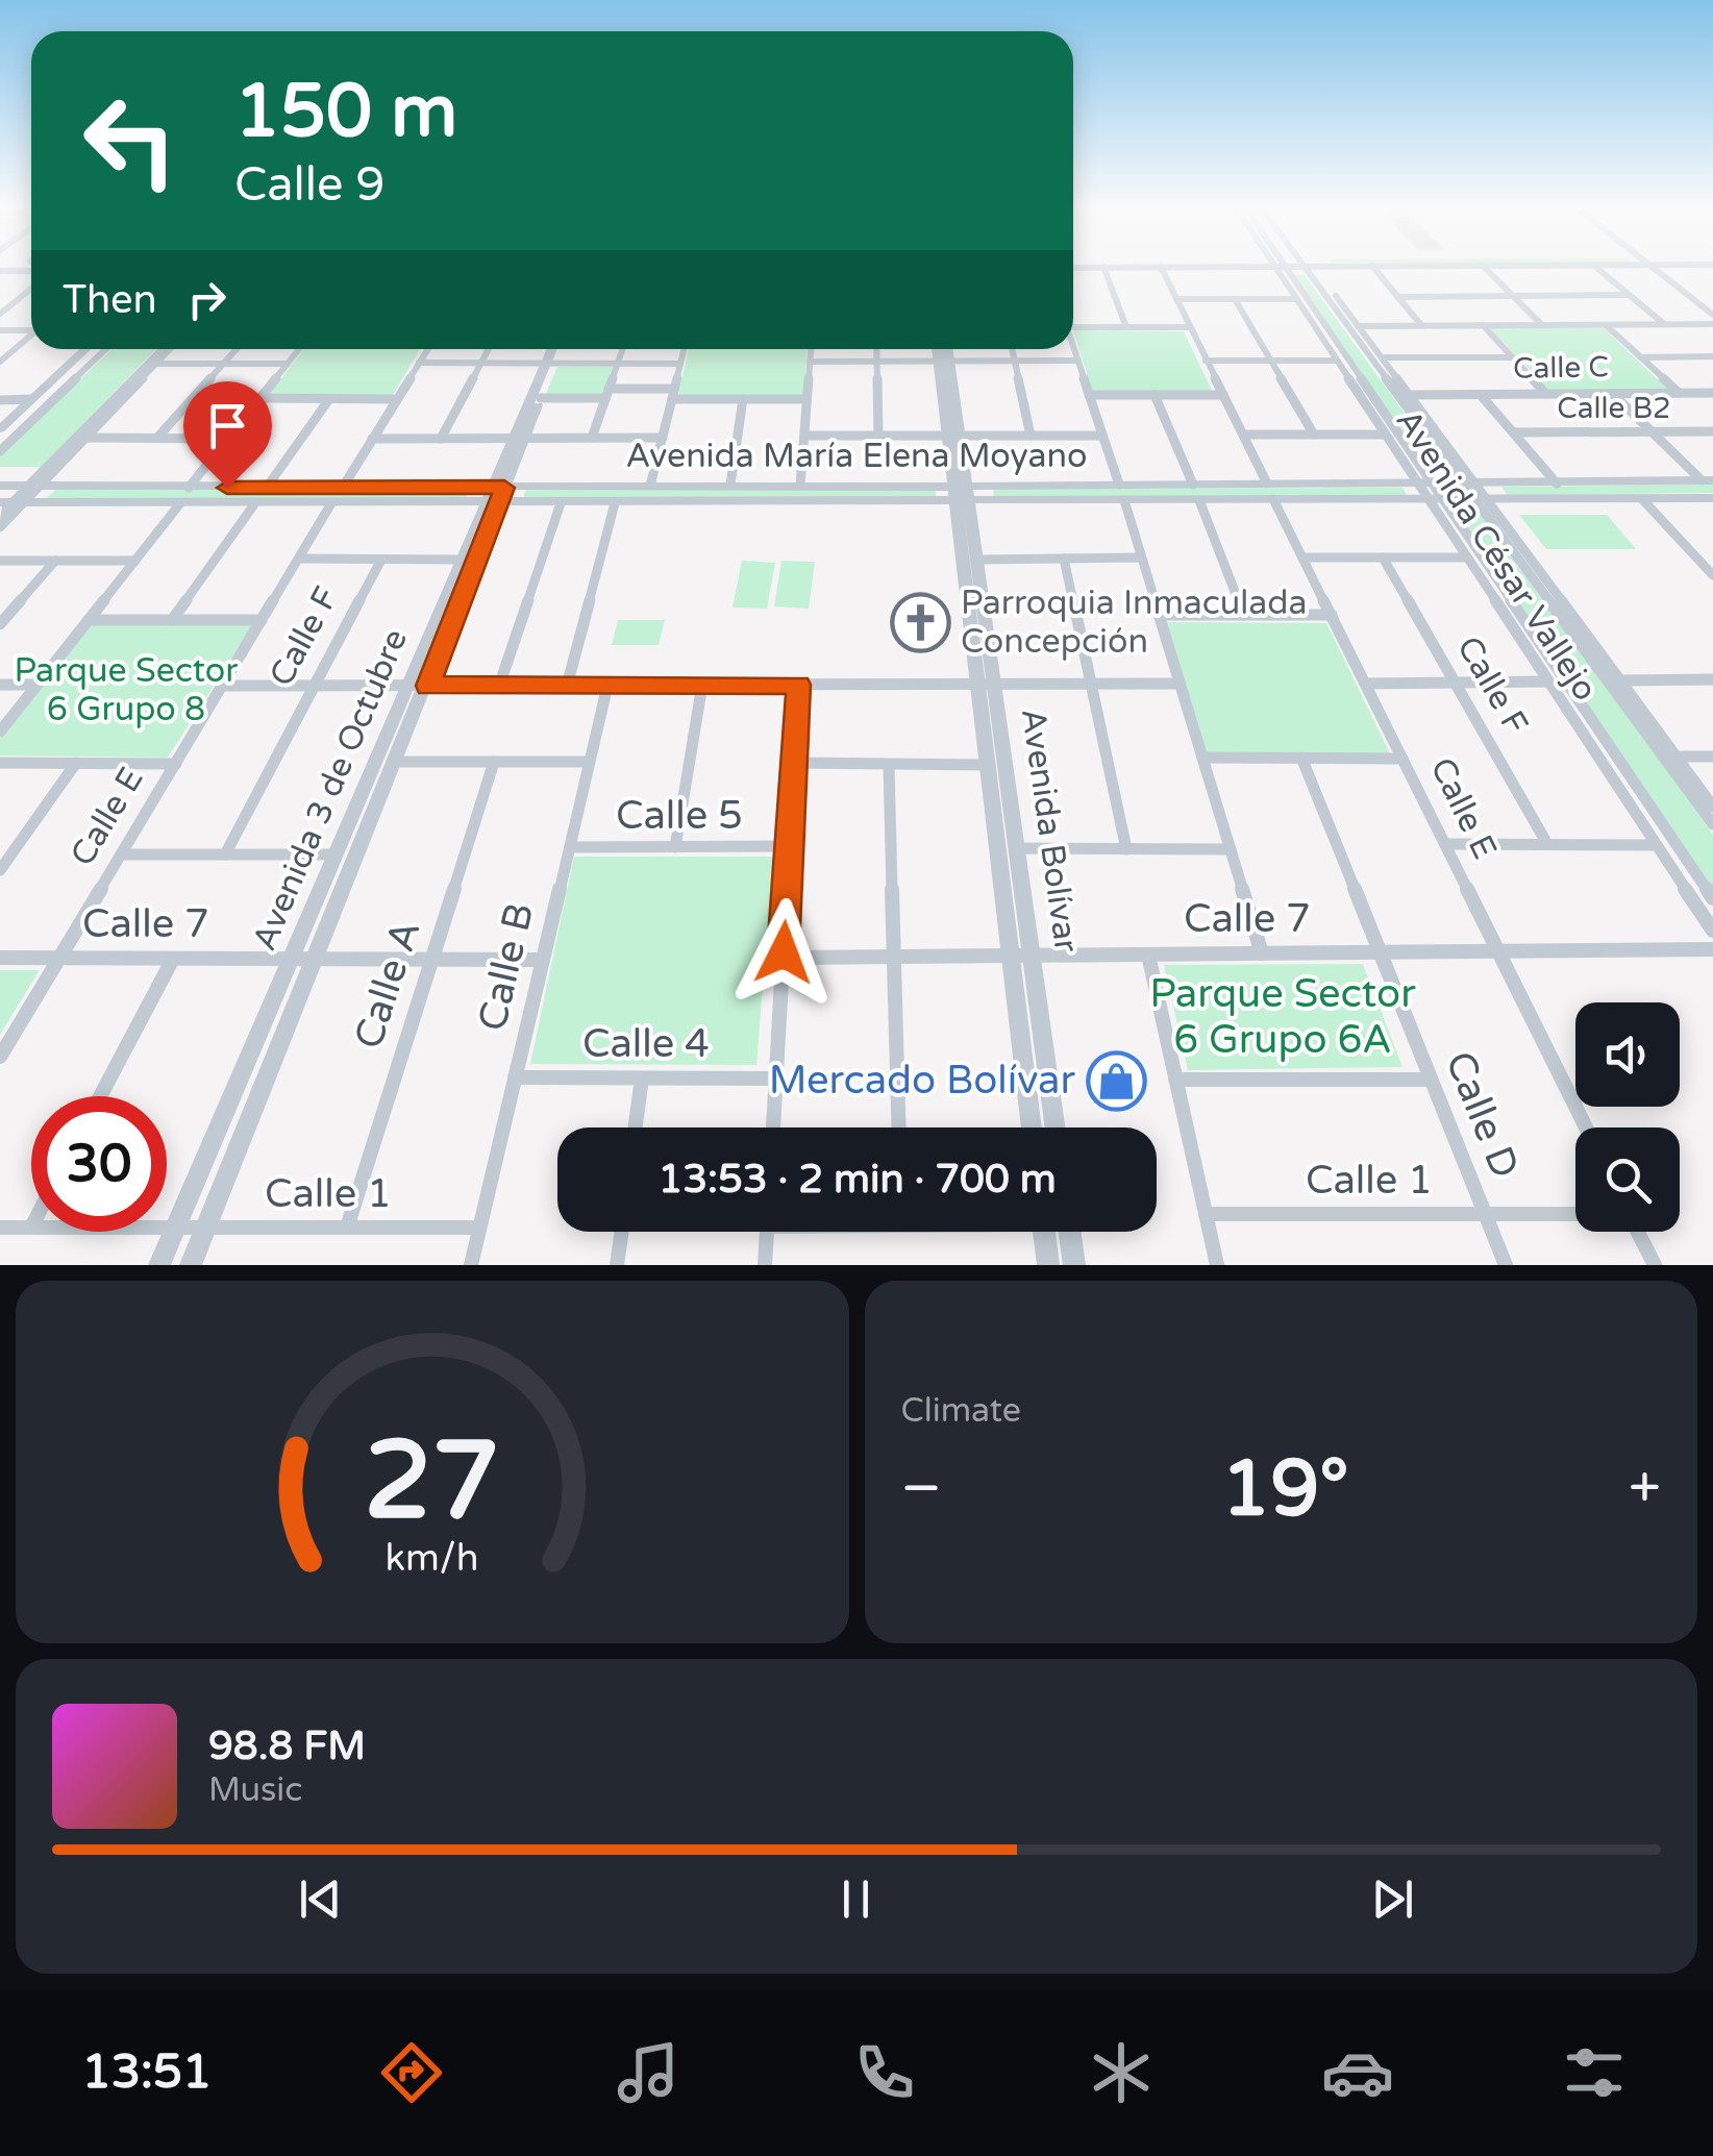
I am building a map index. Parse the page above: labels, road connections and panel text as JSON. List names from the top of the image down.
{
  "streets": {
    "street": [
      "Calle C",
      "Calle B2",
      "Avenida María Elena Moyano",
      "Avenida César Vallejo",
      "Calle F",
      "Avenida 3 de Octubre",
      "Calle E",
      "Calle 5",
      "Avenida Bolívar",
      "Calle 7",
      "Calle B",
      "Calle A",
      "Calle 4",
      "Calle D",
      "Calle 1"
    ]
  },
  "crossings": [
    ["Calle C", "Avenida César Vallejo"],
    ["Avenida María Elena Moyano", "Avenida César Vallejo"],
    ["Avenida María Elena Moyano", "Avenida 3 de Octubre"],
    ["Avenida María Elena Moyano", "Calle E"],
    ["Avenida María Elena Moyano", "Avenida Bolívar"],
    ["Avenida 3 de Octubre", "Calle 7"],
    ["Avenida 3 de Octubre", "Calle 1"],
    ["Calle E", "Calle 7"],
    ["Calle 5", "Calle B"],
    ["Avenida Bolívar", "Calle 7"],
    ["Calle 7", "Calle B"],
    ["Calle 7", "Calle A"],
    ["Calle 7", "Calle D"],
    ["Calle B", "Calle 4"],
    ["Calle B", "Calle 1"],
    ["Calle A", "Calle 1"],
    ["Calle D", "Calle 1"]
  ],
  "parks": ["Parque Sector 6 Grupo 8", "Parque Sector 6 Grupo 6A"],
  "places": {
    "church": ["Parroquia Inmaculada Concepción"],
    "shop": ["Mercado Bolívar"]
  },
  "page": {
    "turn": ["150 m", "Calle 9"],
    "then": "Then",
    "limit": "30",
    "trip": "13:53 · 2 min · 700 m",
    "tile": "Climate",
    "heat": ["−", "19°", "+"],
    "song": ["98.8 FM", "Music"],
    "tabs": "13:51",
    "gauge": ["27", "km/h"]
  }
}
